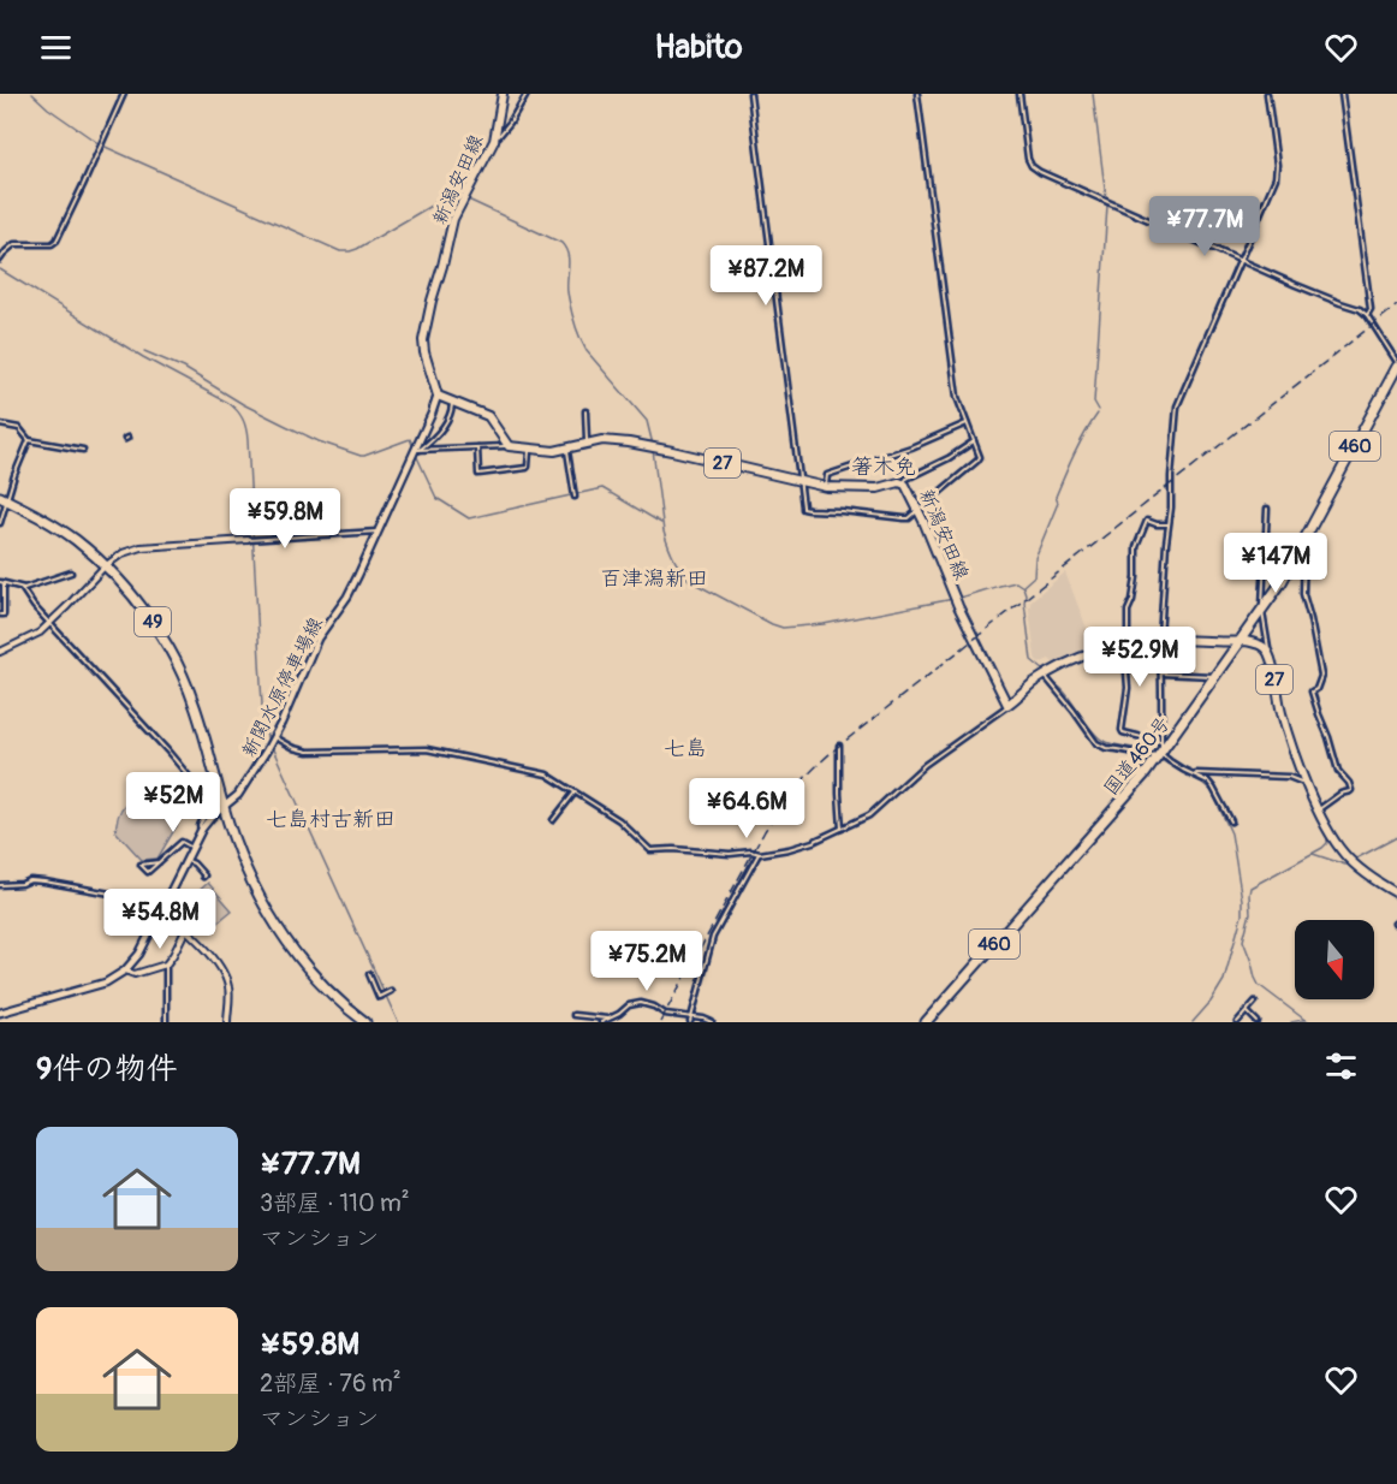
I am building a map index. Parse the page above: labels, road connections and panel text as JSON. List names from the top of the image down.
{
  "streets": {
    "highway": ["460", "49", "国道460号"],
    "main road": ["新潟安田線", "27", "新関水原停車場線"]
  },
  "crossings": [
    ["新潟安田線", "27"],
    ["新潟安田線", "新関水原停車場線"],
    ["27", "国道460号"],
    ["49", "新関水原停車場線"]
  ],
  "districts": [
    "箸木免",
    "百津潟新田",
    "七島",
    "七島村古新田"
  ],
  "north": "bottom",
  "page": {
    "header": "Habito",
    "price": [
      "¥77.7M",
      "¥87.2M",
      "¥59.8M",
      "¥147M",
      "¥52.9M",
      "¥52M",
      "¥64.6M",
      "¥54.8M",
      "¥75.2M"
    ],
    "heading": "9件の物件",
    "list": [
      {
        "name": "¥77.7M",
        "note": "3部屋 · 110 m² · マンション"
      },
      {
        "name": "¥59.8M",
        "note": "2部屋 · 76 m² · マンション"
      }
    ]
  }
}
